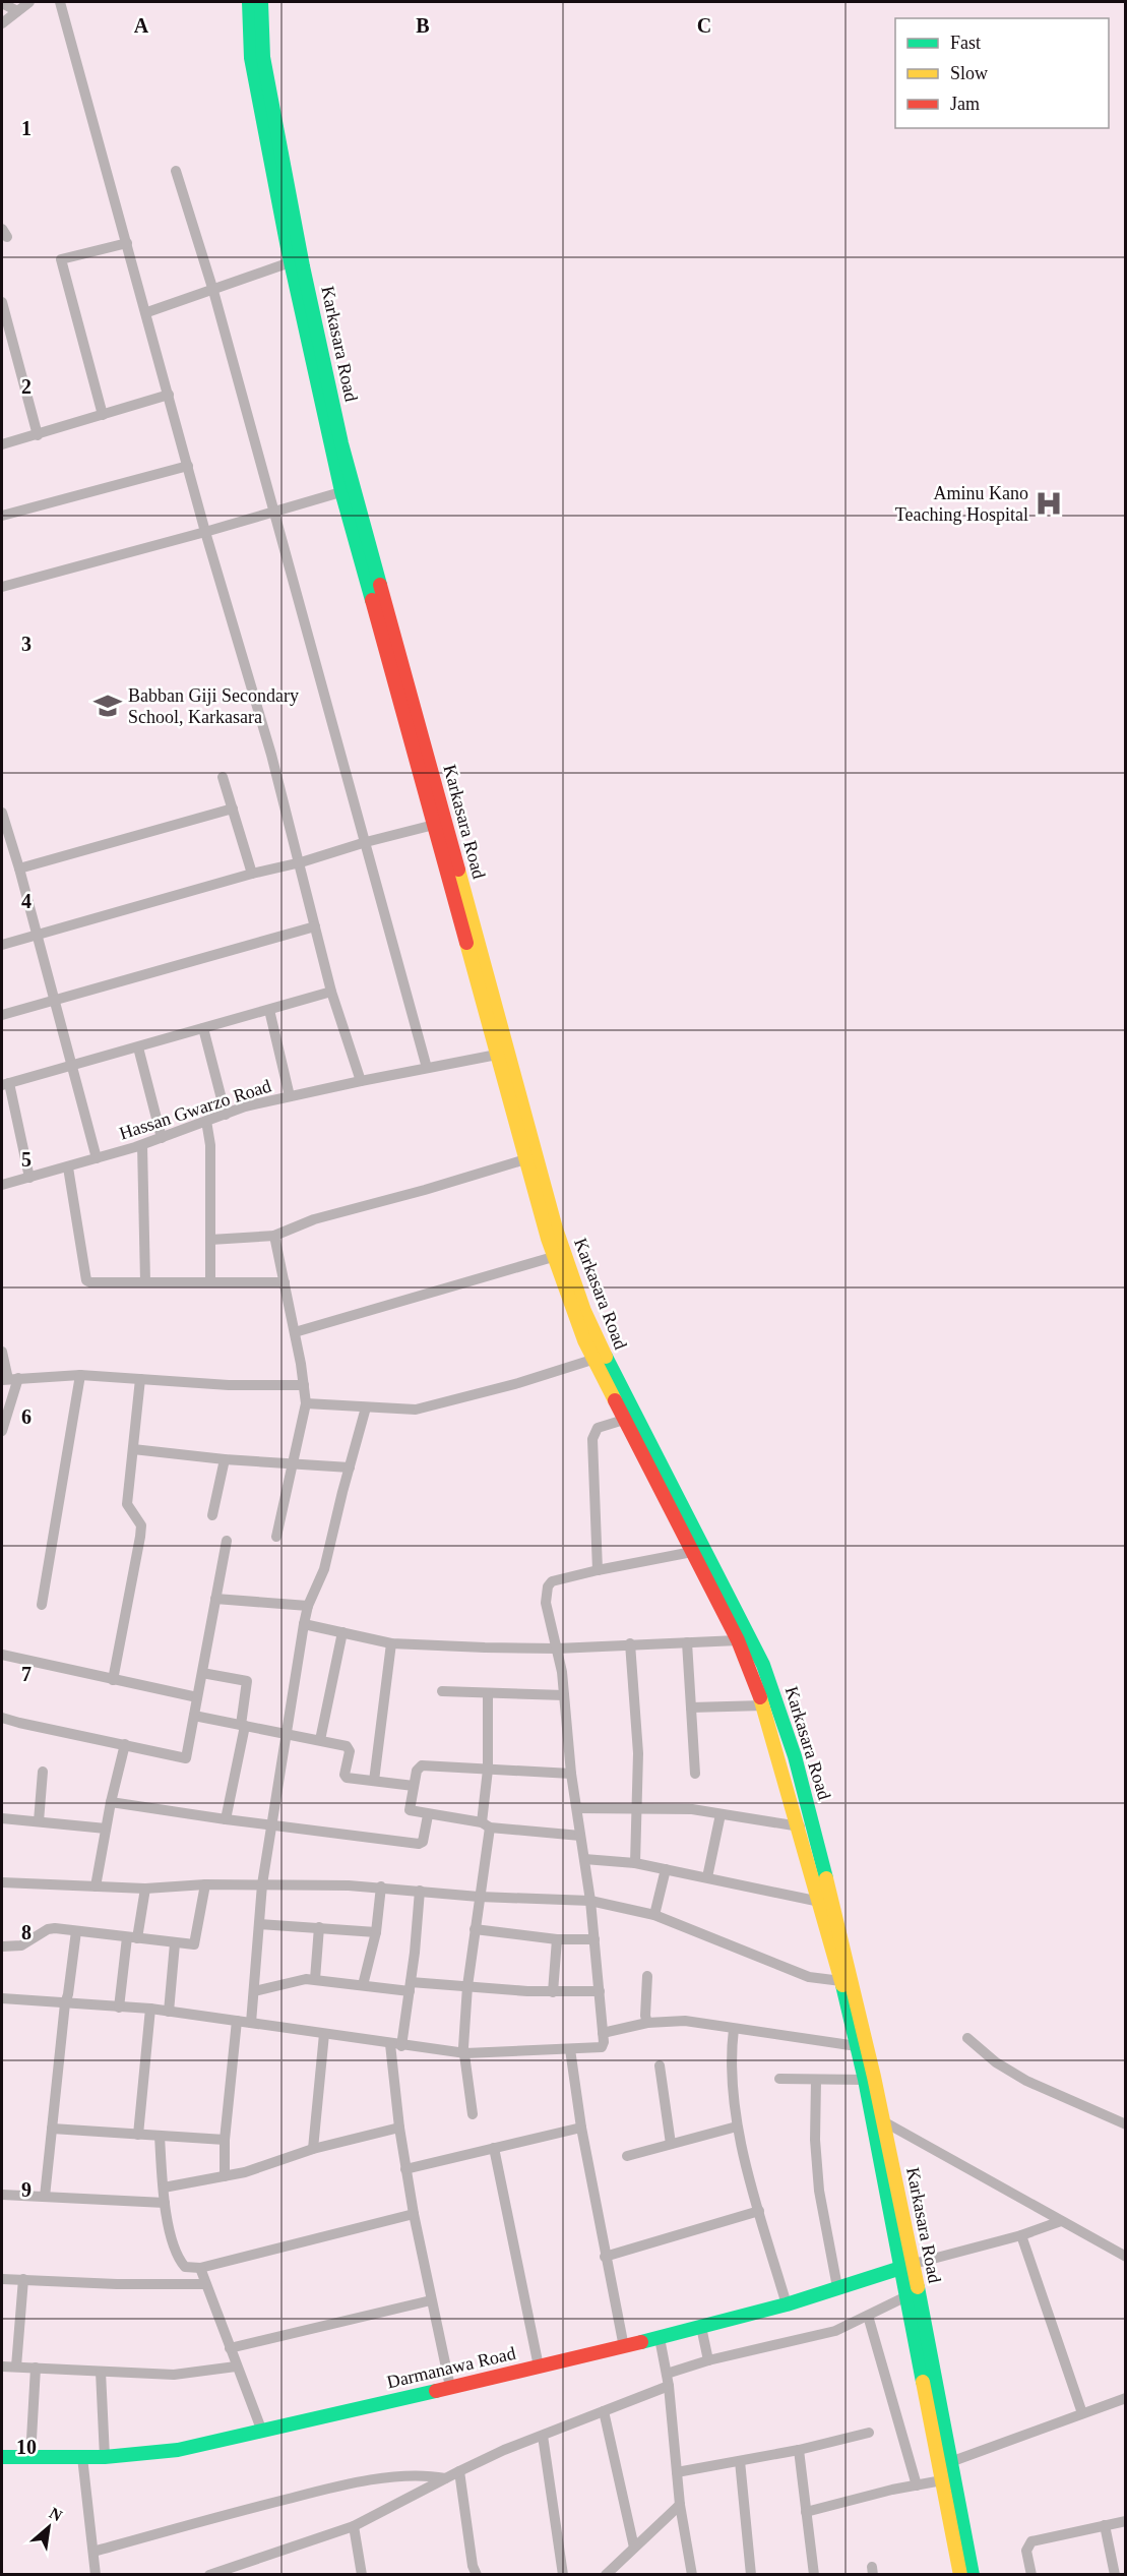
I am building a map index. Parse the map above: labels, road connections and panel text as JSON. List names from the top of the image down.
{
  "streets": {
    "main road": ["Karkasara Road", "Darmanawa Road"],
    "street": ["Hassan Gwarzo Road"]
  },
  "crossings": [
    ["Karkasara Road", "Hassan Gwarzo Road"],
    ["Karkasara Road", "Darmanawa Road"]
  ],
  "places": {
    "hospital": ["Aminu Kano Teaching Hospital"],
    "school or university": ["Babban Giji Secondary School, Karkasara"]
  },
  "legend": ["Fast", "Slow", "Jam"],
  "north": "top right",
  "grid": {
    "columns": ["A", "B", "C"],
    "rows": [
      "1",
      "2",
      "3",
      "4",
      "5",
      "6",
      "7",
      "8",
      "9",
      "10"
    ]
  }
}
